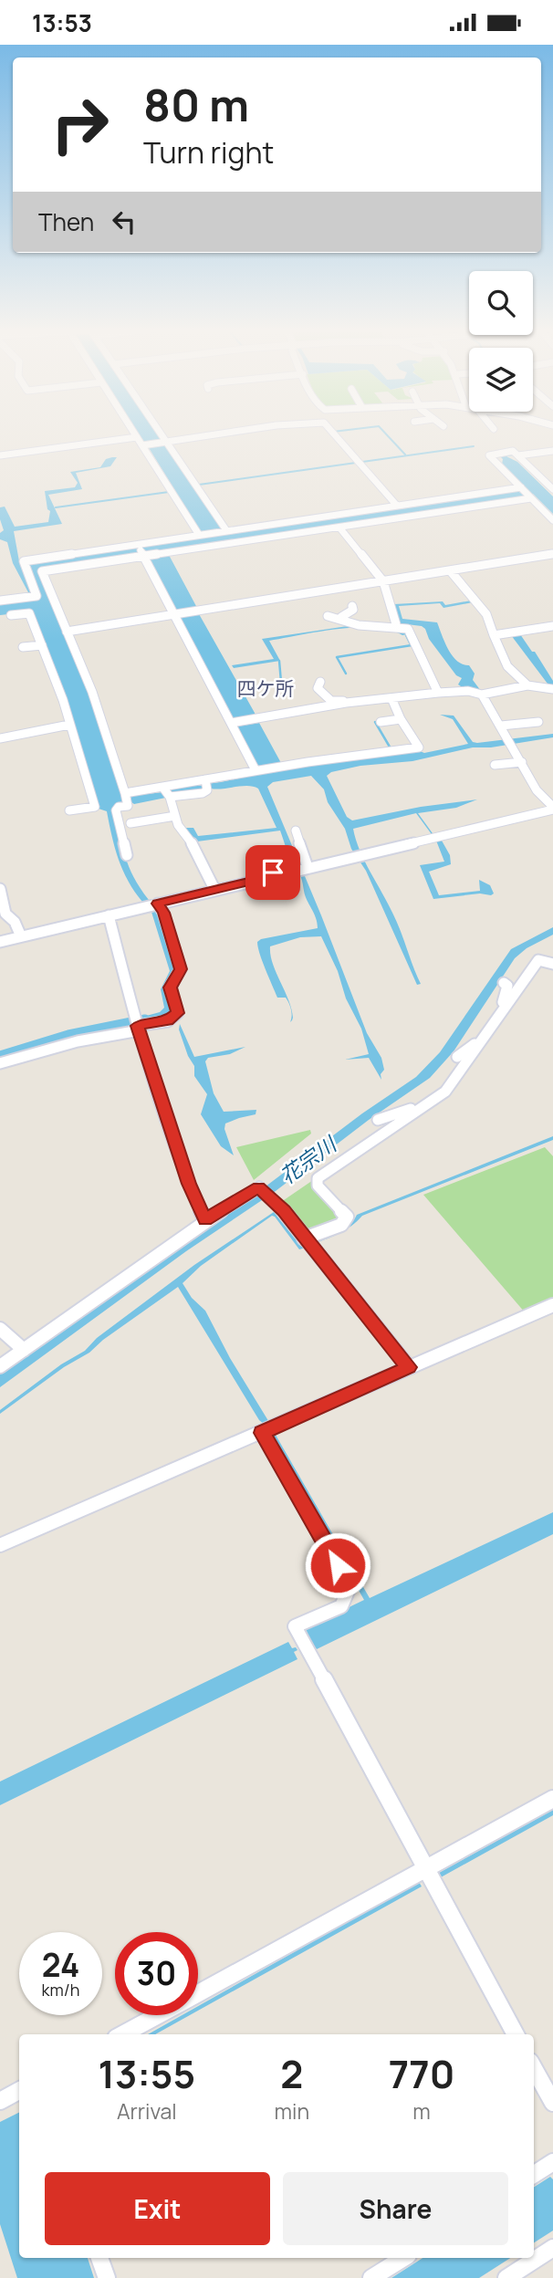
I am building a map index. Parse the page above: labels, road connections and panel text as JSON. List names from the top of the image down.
{
  "districts": ["四ケ所"],
  "water": ["花宗川"],
  "page": {
    "status": "13:53",
    "turn": ["80 m", "Turn right"],
    "then": "Then",
    "speed": "24 km/h",
    "limit": "30",
    "eta": [
      "13:55",
      "Arrival",
      "2",
      "min",
      "770",
      "m"
    ],
    "buttons": ["Exit", "Share"]
  }
}
